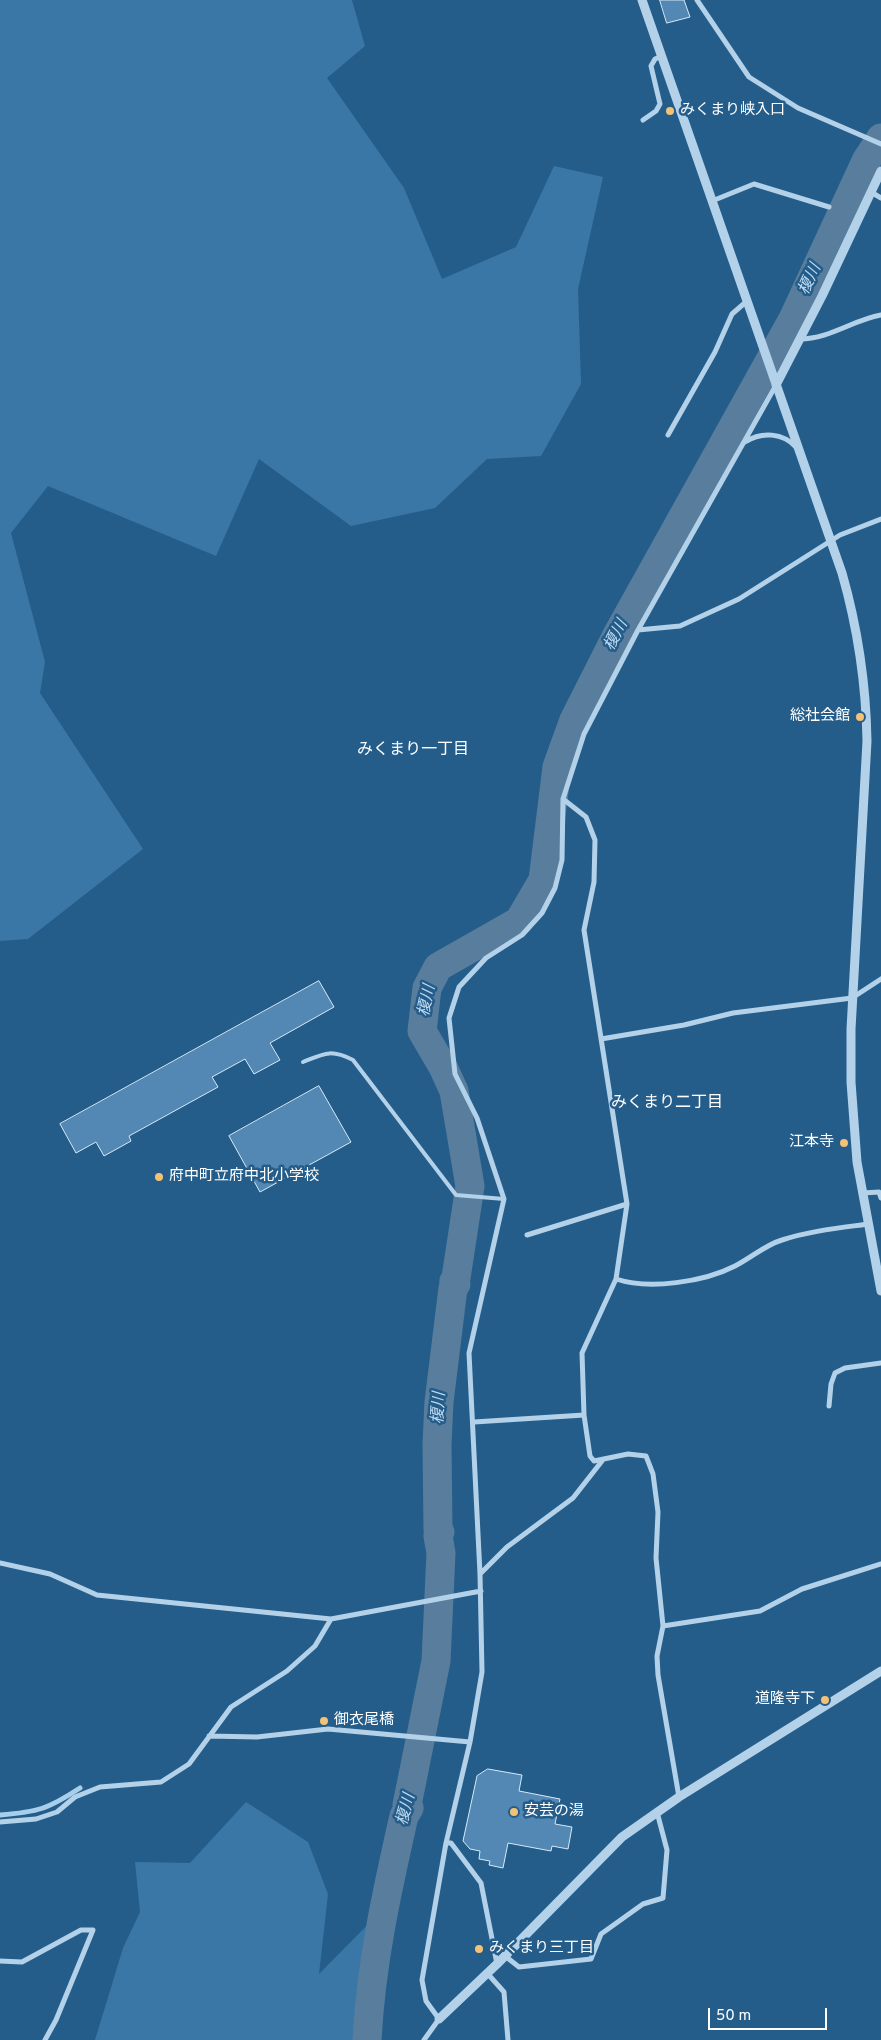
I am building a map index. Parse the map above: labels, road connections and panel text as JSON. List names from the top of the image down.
{
  "districts": ["みくまり一丁目", "みくまり二丁目"],
  "water": ["榎川"],
  "places": [
    "みくまり峡入口",
    "総社会館",
    "江本寺",
    "府中町立府中北小学校",
    "道隆寺下",
    "御衣尾橋",
    "安芸の湯",
    "みくまり三丁目"
  ],
  "scale_bar": "50 m"
}
